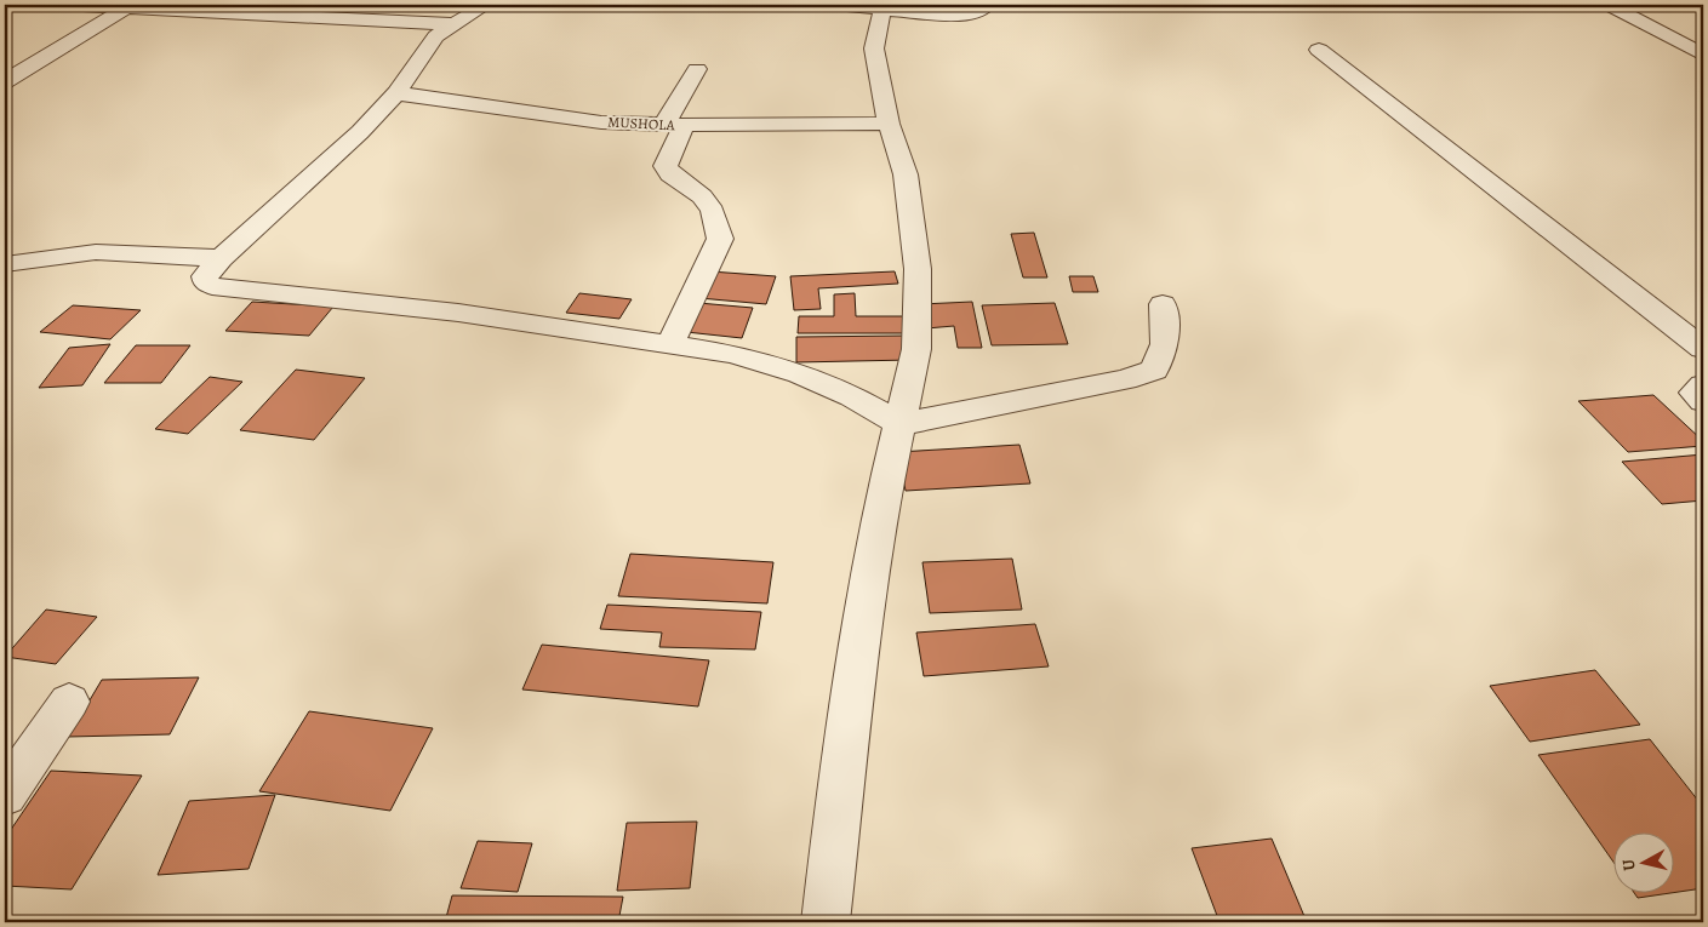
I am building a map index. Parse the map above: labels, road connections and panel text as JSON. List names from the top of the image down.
{
  "streets": {
    "street": ["MUSHOLA"]
  },
  "north": "left"
}
